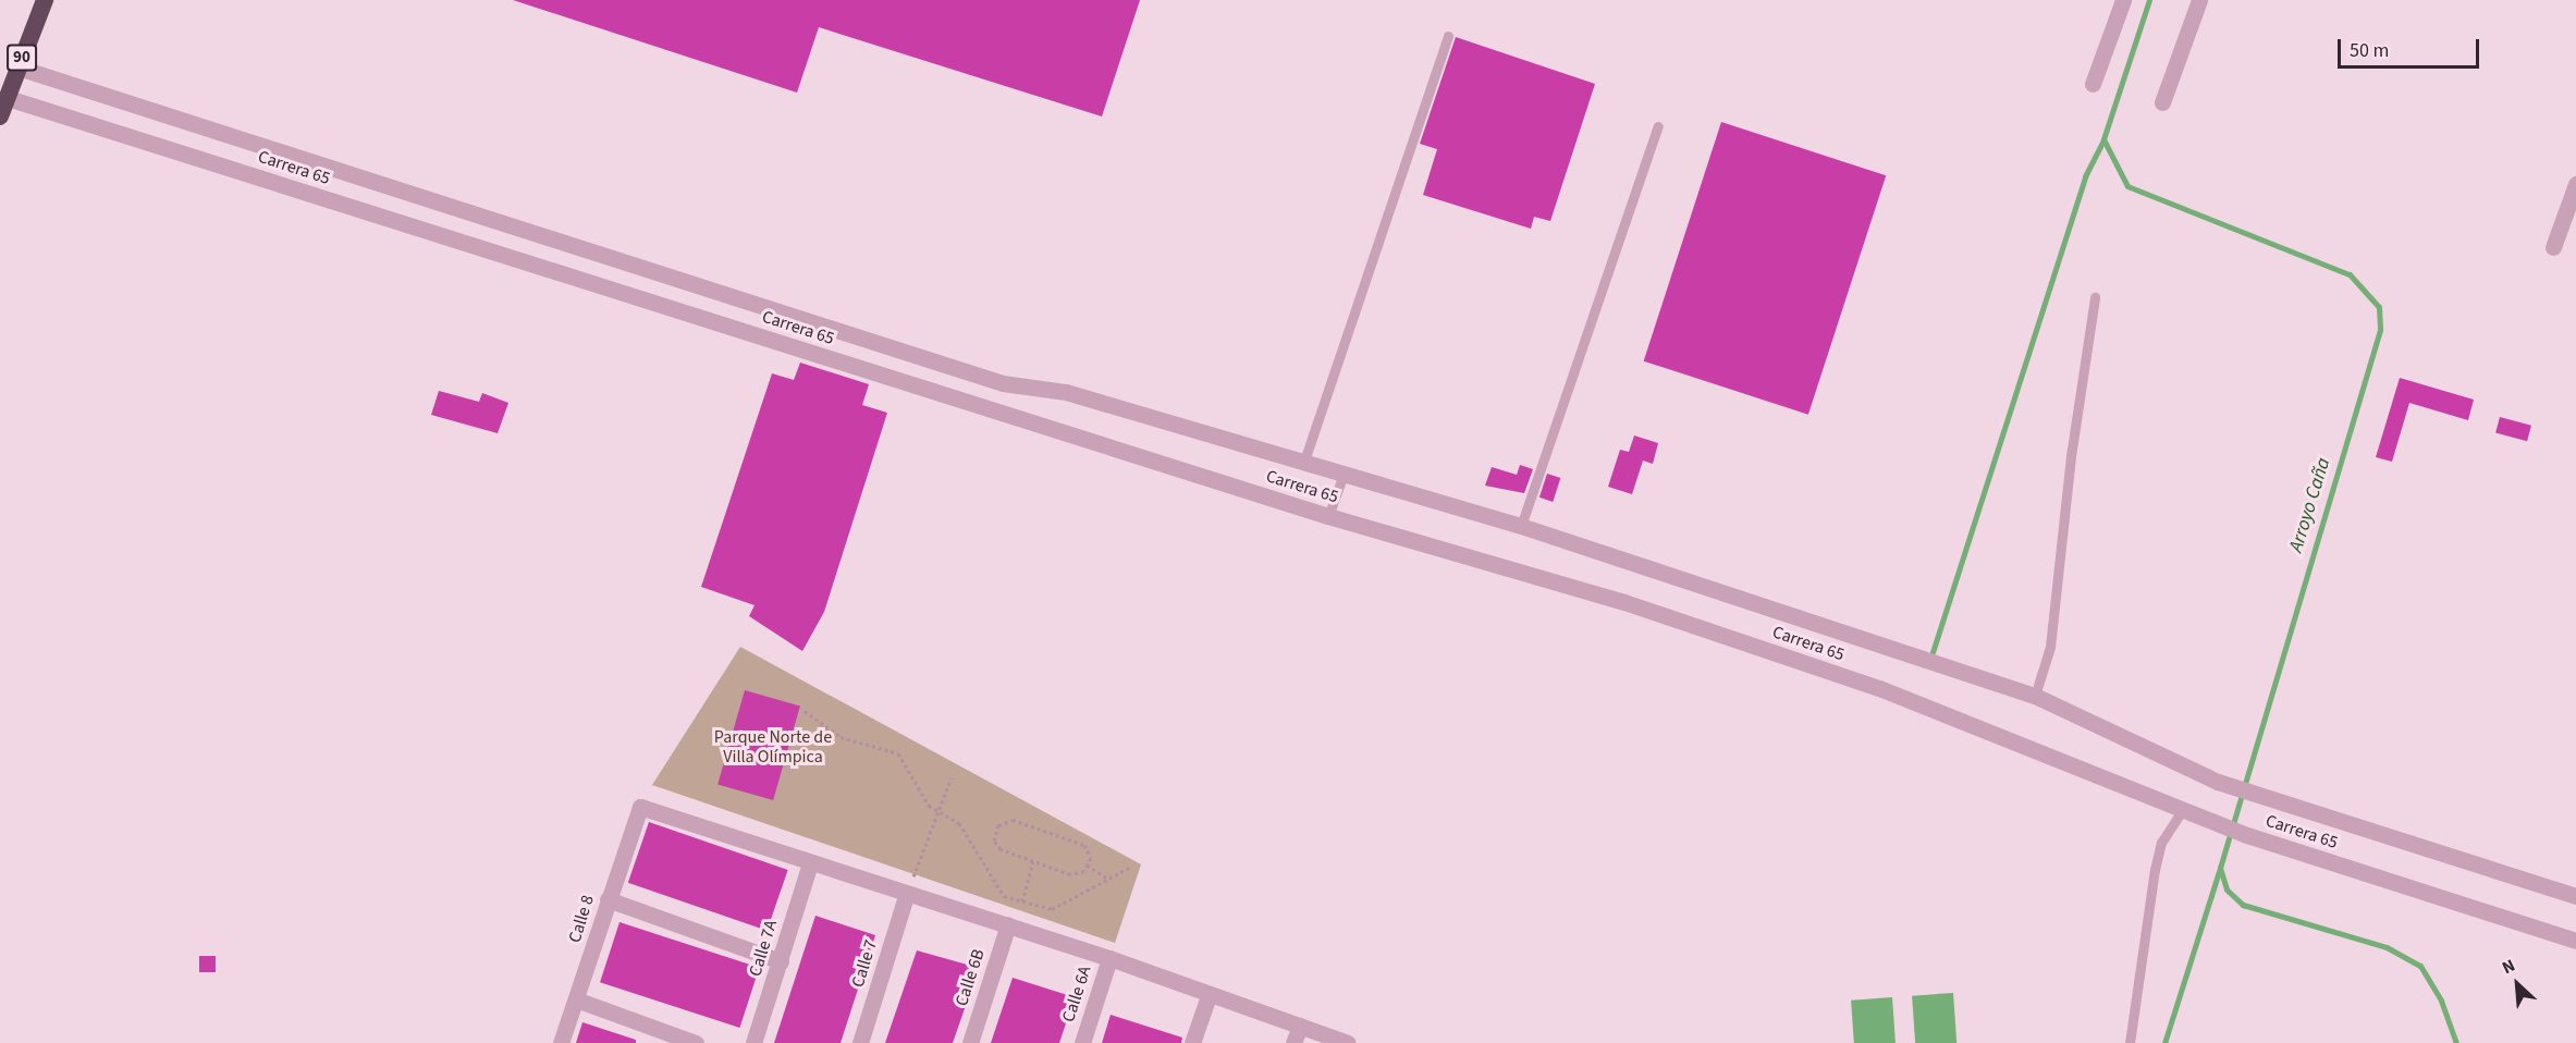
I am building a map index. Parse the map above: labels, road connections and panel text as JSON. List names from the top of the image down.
{
  "streets": {
    "highway": ["90"],
    "street": [
      "Carrera 65",
      "Calle 8",
      "Calle 7A",
      "Calle 7",
      "Calle 6B",
      "Calle 6A"
    ]
  },
  "crossings": [
    ["90", "Carrera 65"],
    ["Calle 8", "Calle 7A"]
  ],
  "water": ["Arroyo Caña"],
  "parks": ["Parque Norte de Villa Olímpica"],
  "scale_bar": "50 m",
  "north": "top left"
}
